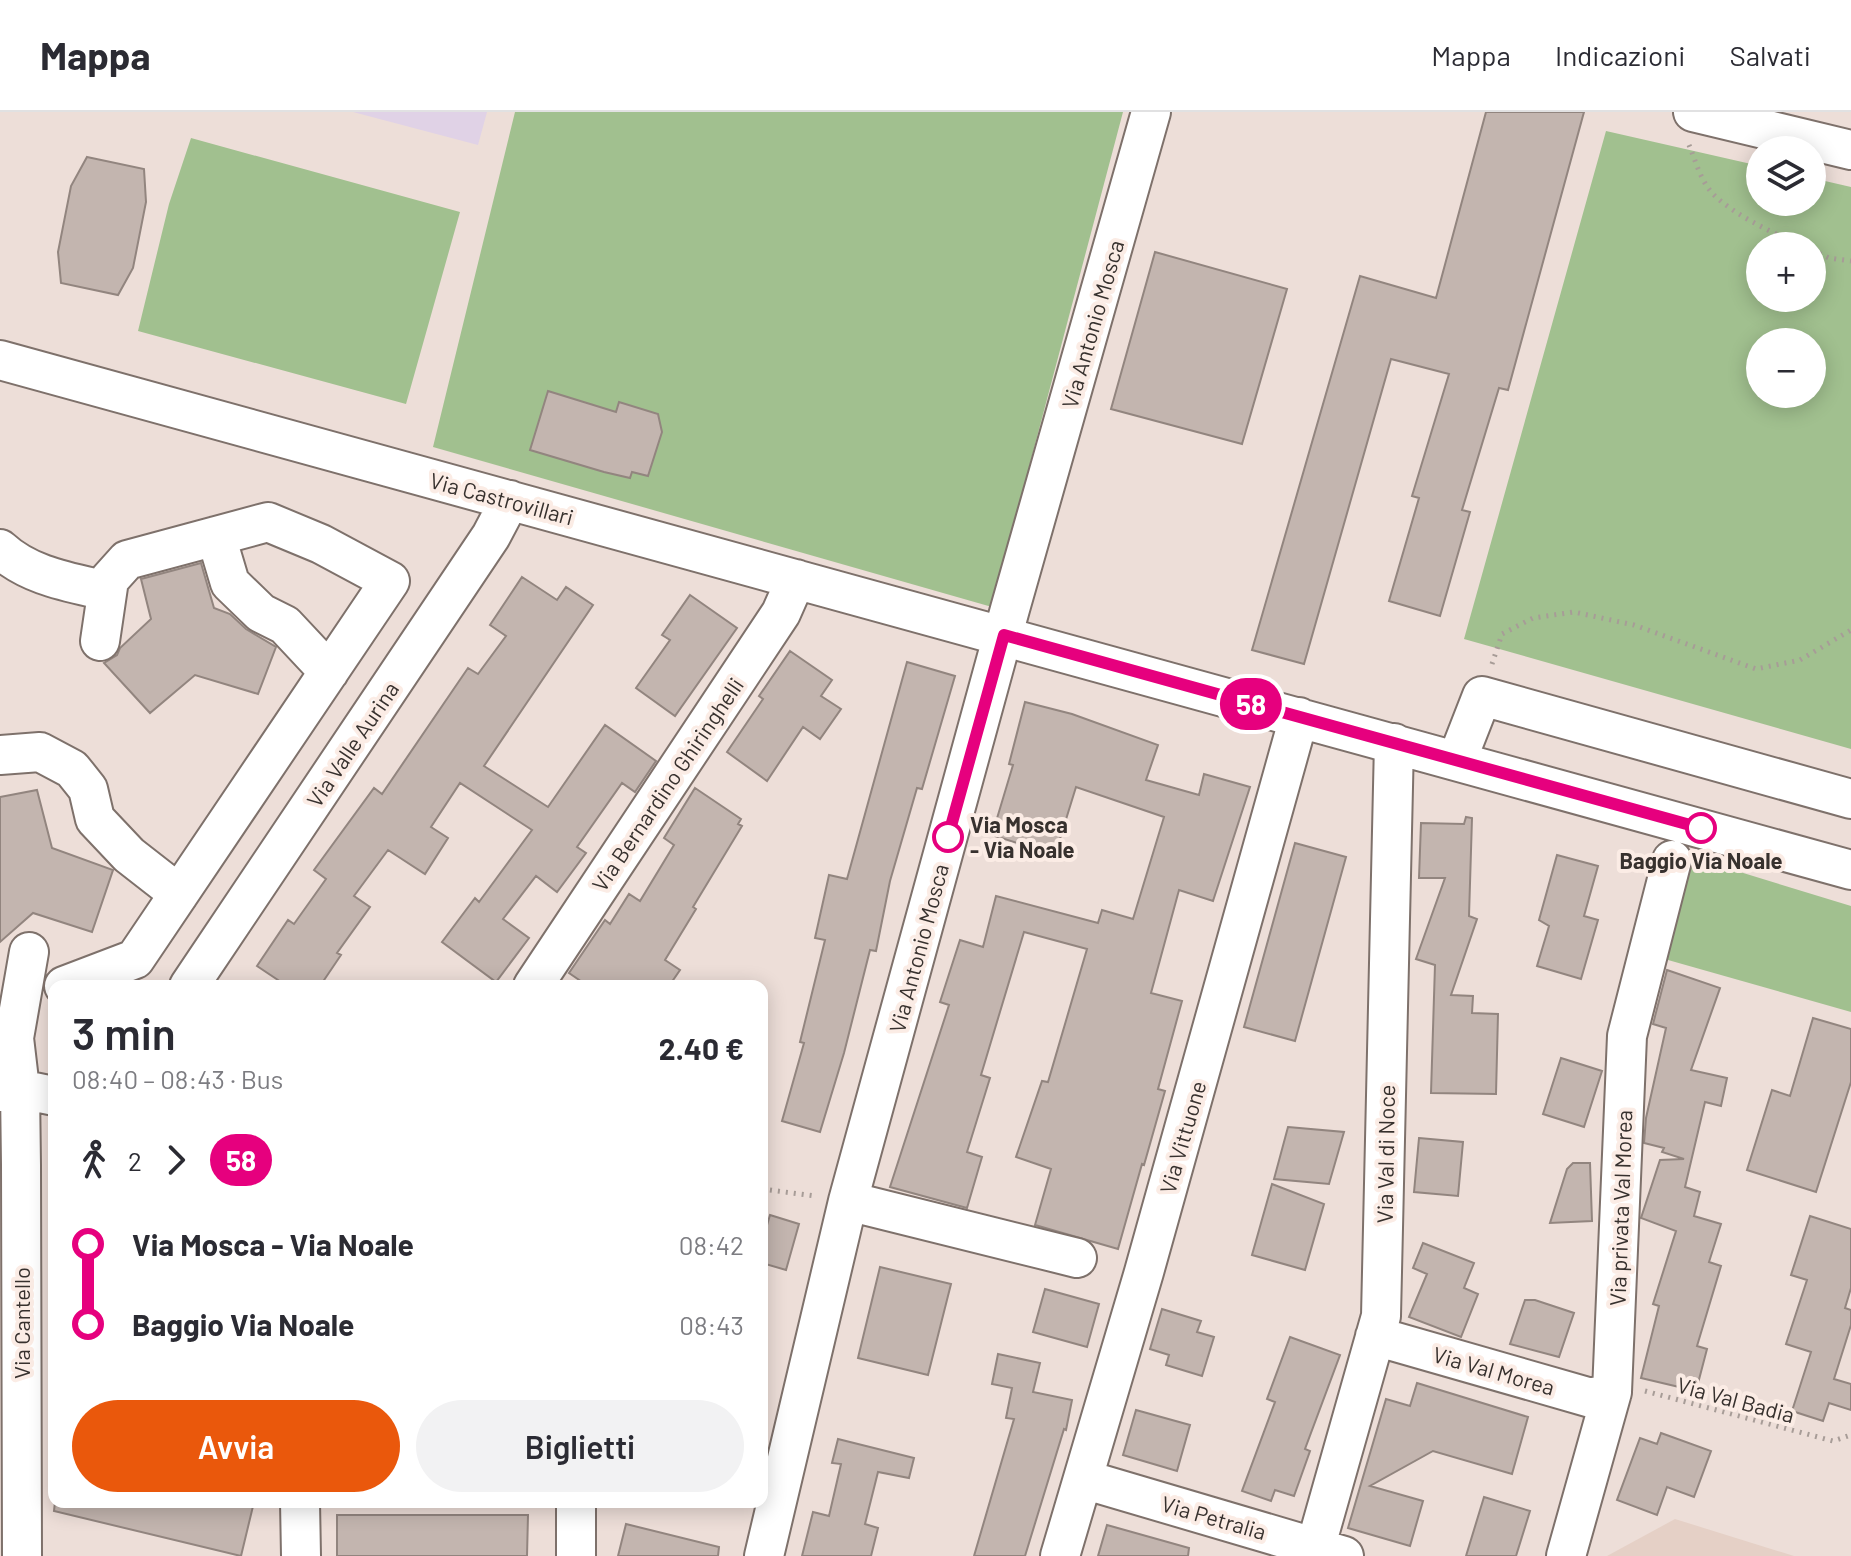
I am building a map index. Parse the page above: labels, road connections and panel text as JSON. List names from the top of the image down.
{
  "streets": {
    "street": [
      "Via Antonio Mosca",
      "Via Castrovillari",
      "Via Valle Aurina",
      "Via Bernardino Ghiringhelli",
      "Via Vittuone",
      "Via Val di Noce",
      "Via privata Val Morea",
      "Via Cantello",
      "Via Val Morea",
      "Via Petralia"
    ],
    "path": ["Via Val Badia"]
  },
  "crossings": [
    ["Via Antonio Mosca", "Via Castrovillari"],
    ["Via Castrovillari", "Via Valle Aurina"],
    ["Via Castrovillari", "Via Bernardino Ghiringhelli"],
    ["Via Castrovillari", "Via Vittuone"],
    ["Via Castrovillari", "Via Val di Noce"],
    ["Via Vittuone", "Via Petralia"],
    ["Via Val di Noce", "Via Val Morea"],
    ["Via Val di Noce", "Via Petralia"],
    ["Via privata Val Morea", "Via Val Morea"],
    ["Via privata Val Morea", "Via Val Badia"],
    ["Via Val Morea", "Via Val Badia"]
  ],
  "places": ["Baggio Via Noale", "Via Mosca - Via Noale"],
  "lines": ["bus line 58"],
  "page": {
    "header": "Mappa",
    "nav": ["Mappa", "Indicazioni", "Salvati"],
    "on_map": "58",
    "map_buttons": ["+", "−"],
    "heading": ["3 min", "08:40 – 08:43 · Bus", "2.40 €"],
    "legs": ["2", "58"],
    "list": [
      {
        "name": "Via Mosca - Via Noale",
        "value": "08:42"
      },
      {
        "name": "Baggio Via Noale",
        "value": "08:43"
      }
    ],
    "buttons": ["Avvia", "Biglietti"]
  }
}
